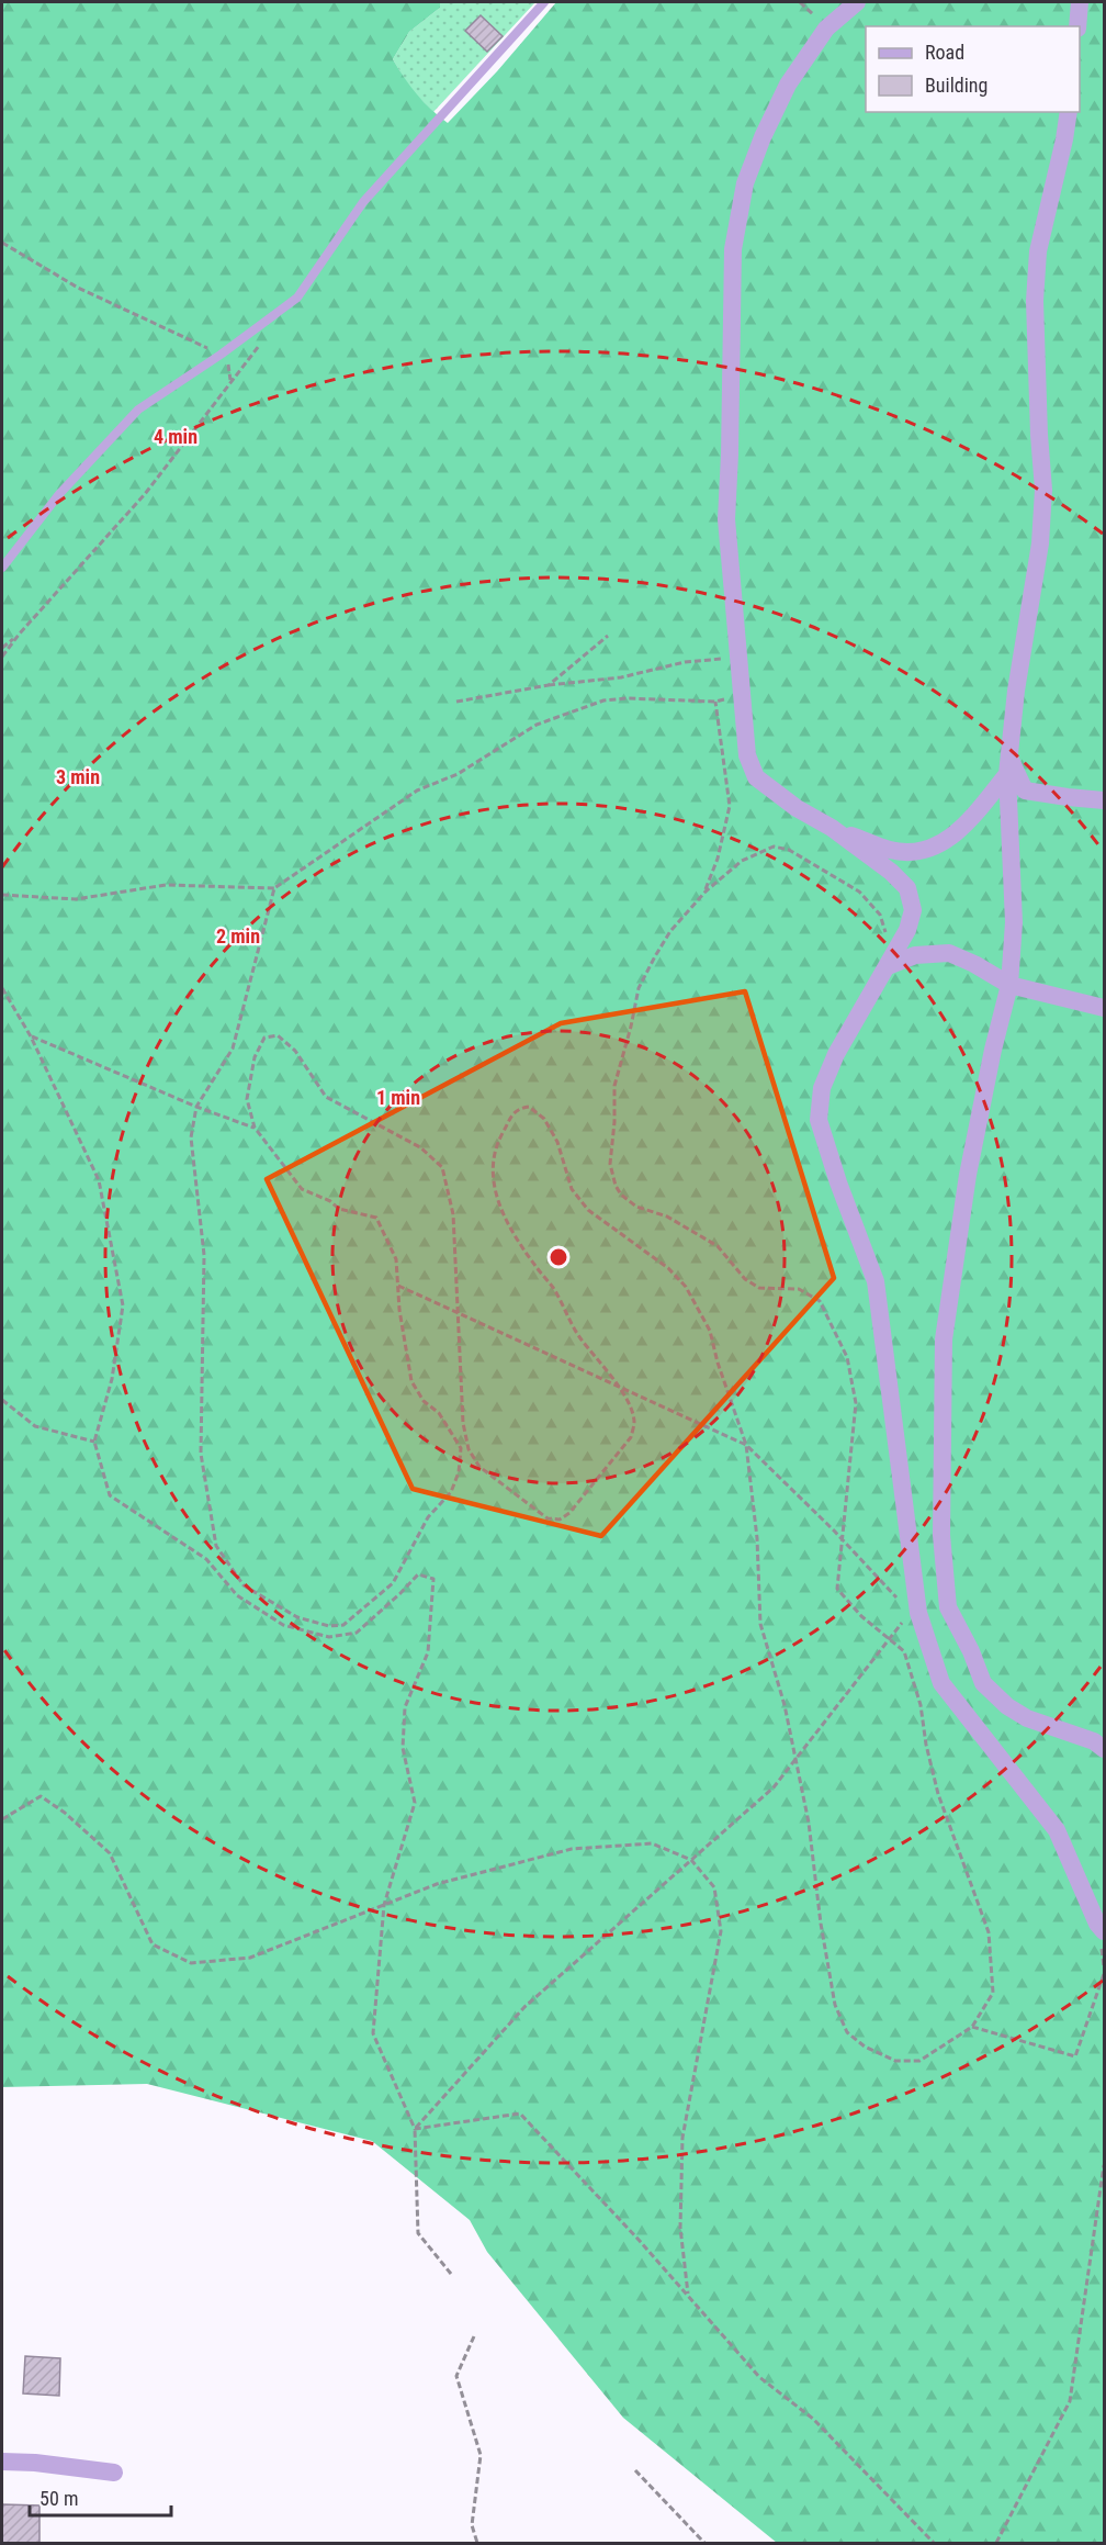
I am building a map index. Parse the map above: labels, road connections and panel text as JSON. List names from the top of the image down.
{
  "legend": ["Road", "Building"],
  "scale_bar": "50 m",
  "rings": [
    "4 min",
    "3 min",
    "2 min",
    "1 min"
  ]
}
